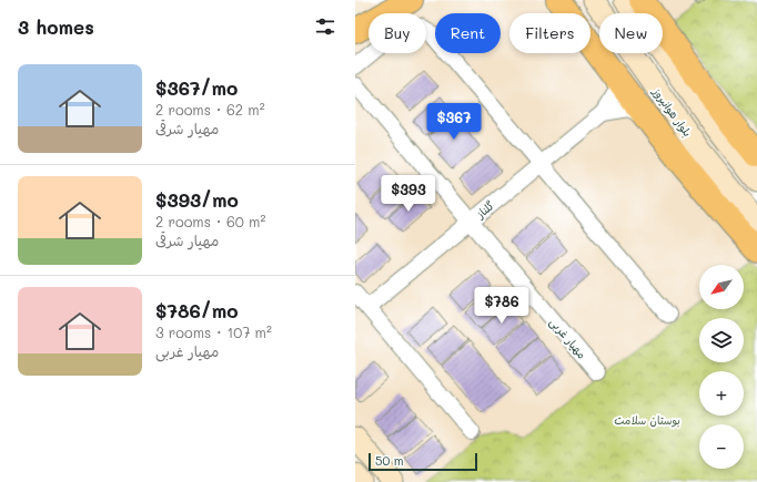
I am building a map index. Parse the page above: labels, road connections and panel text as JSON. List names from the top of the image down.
{
  "streets": {
    "main road": ["بلوار هوانیروز"],
    "street": ["گلناز", "مهیار غربی"]
  },
  "crossings": [
    ["گلناز", "مهیار غربی"]
  ],
  "parks": ["بوستان سلامت"],
  "scale_bar": "50 m",
  "north": "bottom left",
  "page": {
    "heading": "3 homes",
    "chip": [
      "Buy",
      "Rent",
      "Filters",
      "New"
    ],
    "list": [
      {
        "name": "$367/mo",
        "note": "2 rooms · 62 m² · مهیار شرقی"
      },
      {
        "name": "$393/mo",
        "note": "2 rooms · 60 m² · مهیار شرقی"
      },
      {
        "name": "$786/mo",
        "note": "3 rooms · 107 m² · مهیار غربی"
      }
    ],
    "price": ["$367", "$393", "$786"],
    "map_buttons": ["+", "−"],
    "scale": "50 m"
  }
}
